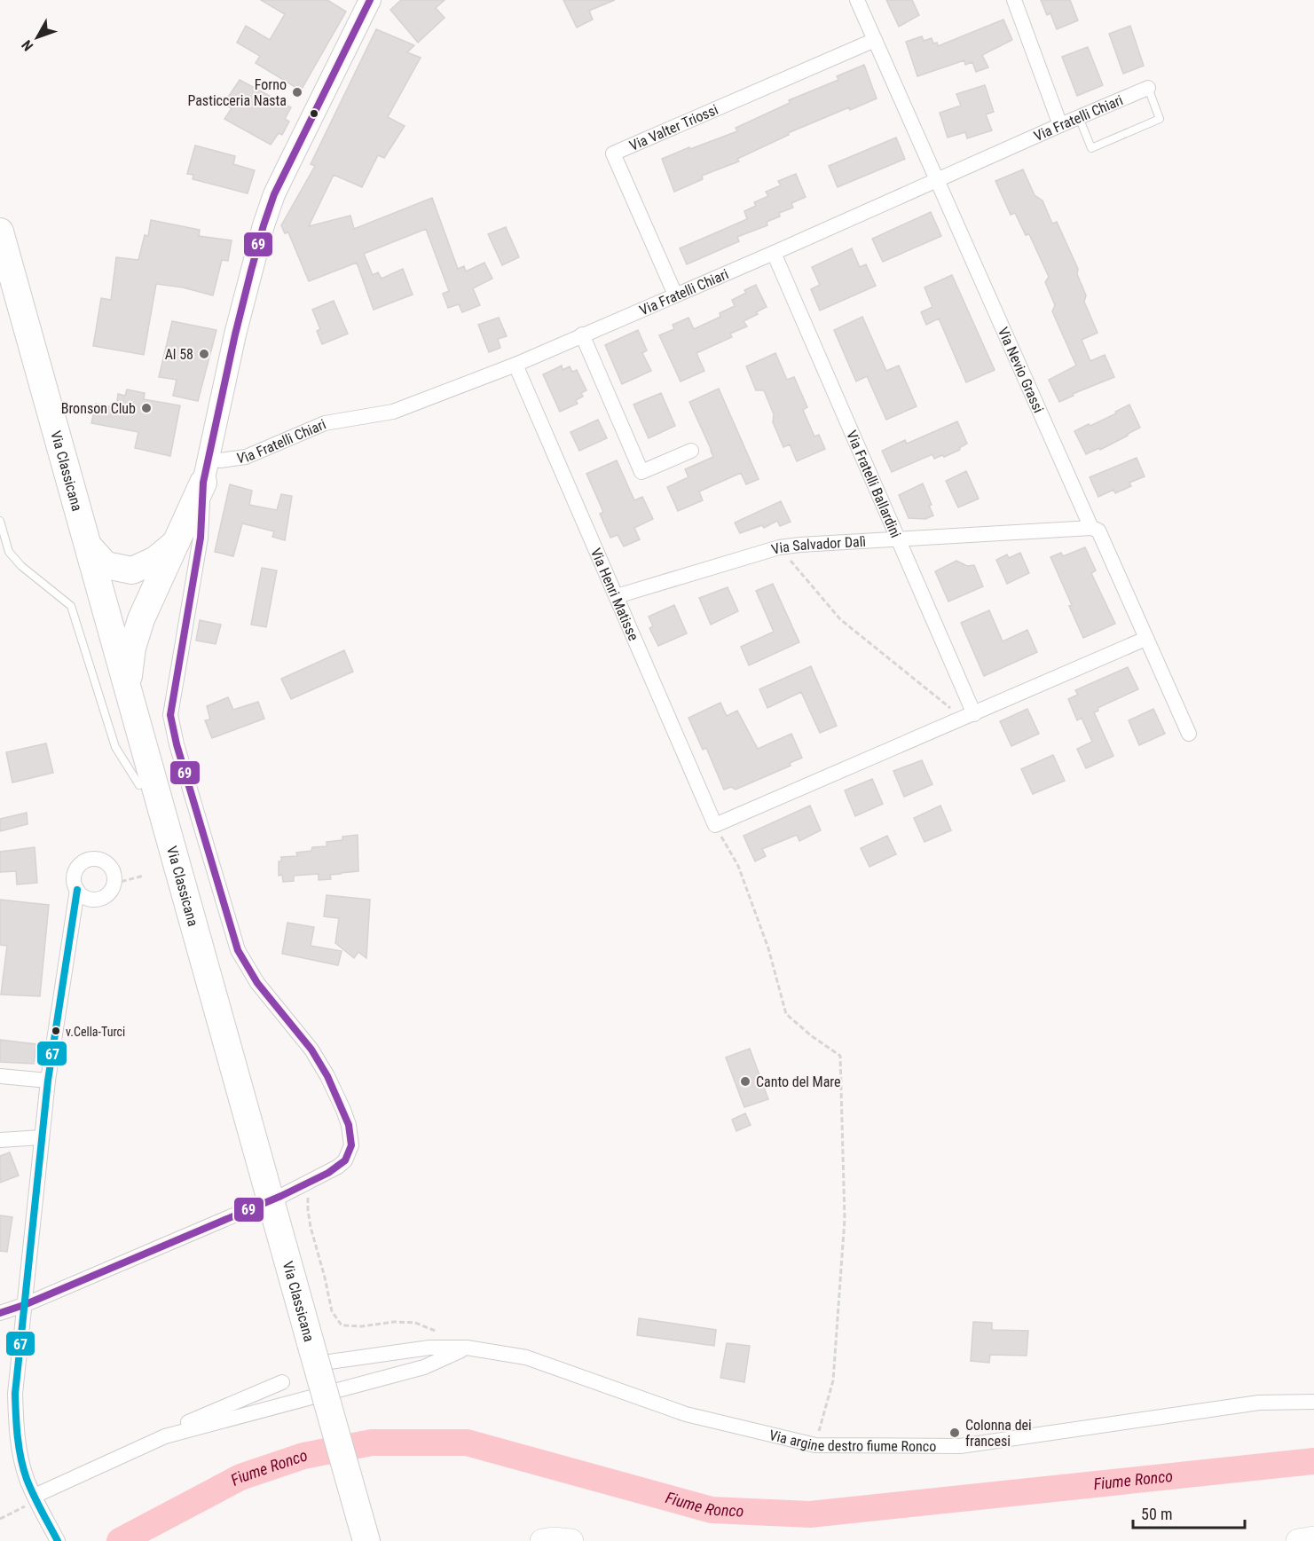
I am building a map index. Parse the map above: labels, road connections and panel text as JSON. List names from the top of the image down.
{
  "streets": {
    "highway": ["Via Classicana"],
    "street": [
      "Via Fratelli Chiari",
      "Via Valter Triossi",
      "Via Nevio Grassi",
      "Via Fratelli Ballardini",
      "Via Salvador Dalì",
      "Via Henri Matisse",
      "Via argine destro fiume Ronco"
    ]
  },
  "crossings": [
    ["Via Fratelli Chiari", "Via Valter Triossi"],
    ["Via Fratelli Chiari", "Via Nevio Grassi"],
    ["Via Fratelli Chiari", "Via Fratelli Ballardini"],
    ["Via Fratelli Chiari", "Via Henri Matisse"],
    ["Via Valter Triossi", "Via Nevio Grassi"],
    ["Via Nevio Grassi", "Via Salvador Dalì"],
    ["Via Classicana", "Via argine destro fiume Ronco"],
    ["Via Fratelli Ballardini", "Via Salvador Dalì"],
    ["Via Salvador Dalì", "Via Henri Matisse"]
  ],
  "water": ["Fiume Ronco"],
  "places": [
    "Forno Pasticceria Nasta",
    "Al 58",
    "Bronson Club",
    "v.Cella-Turci",
    "Canto del Mare",
    "Colonna dei francesi"
  ],
  "lines": ["transit line 69", "transit line 67"],
  "scale_bar": "50 m",
  "north": "bottom left"
}
